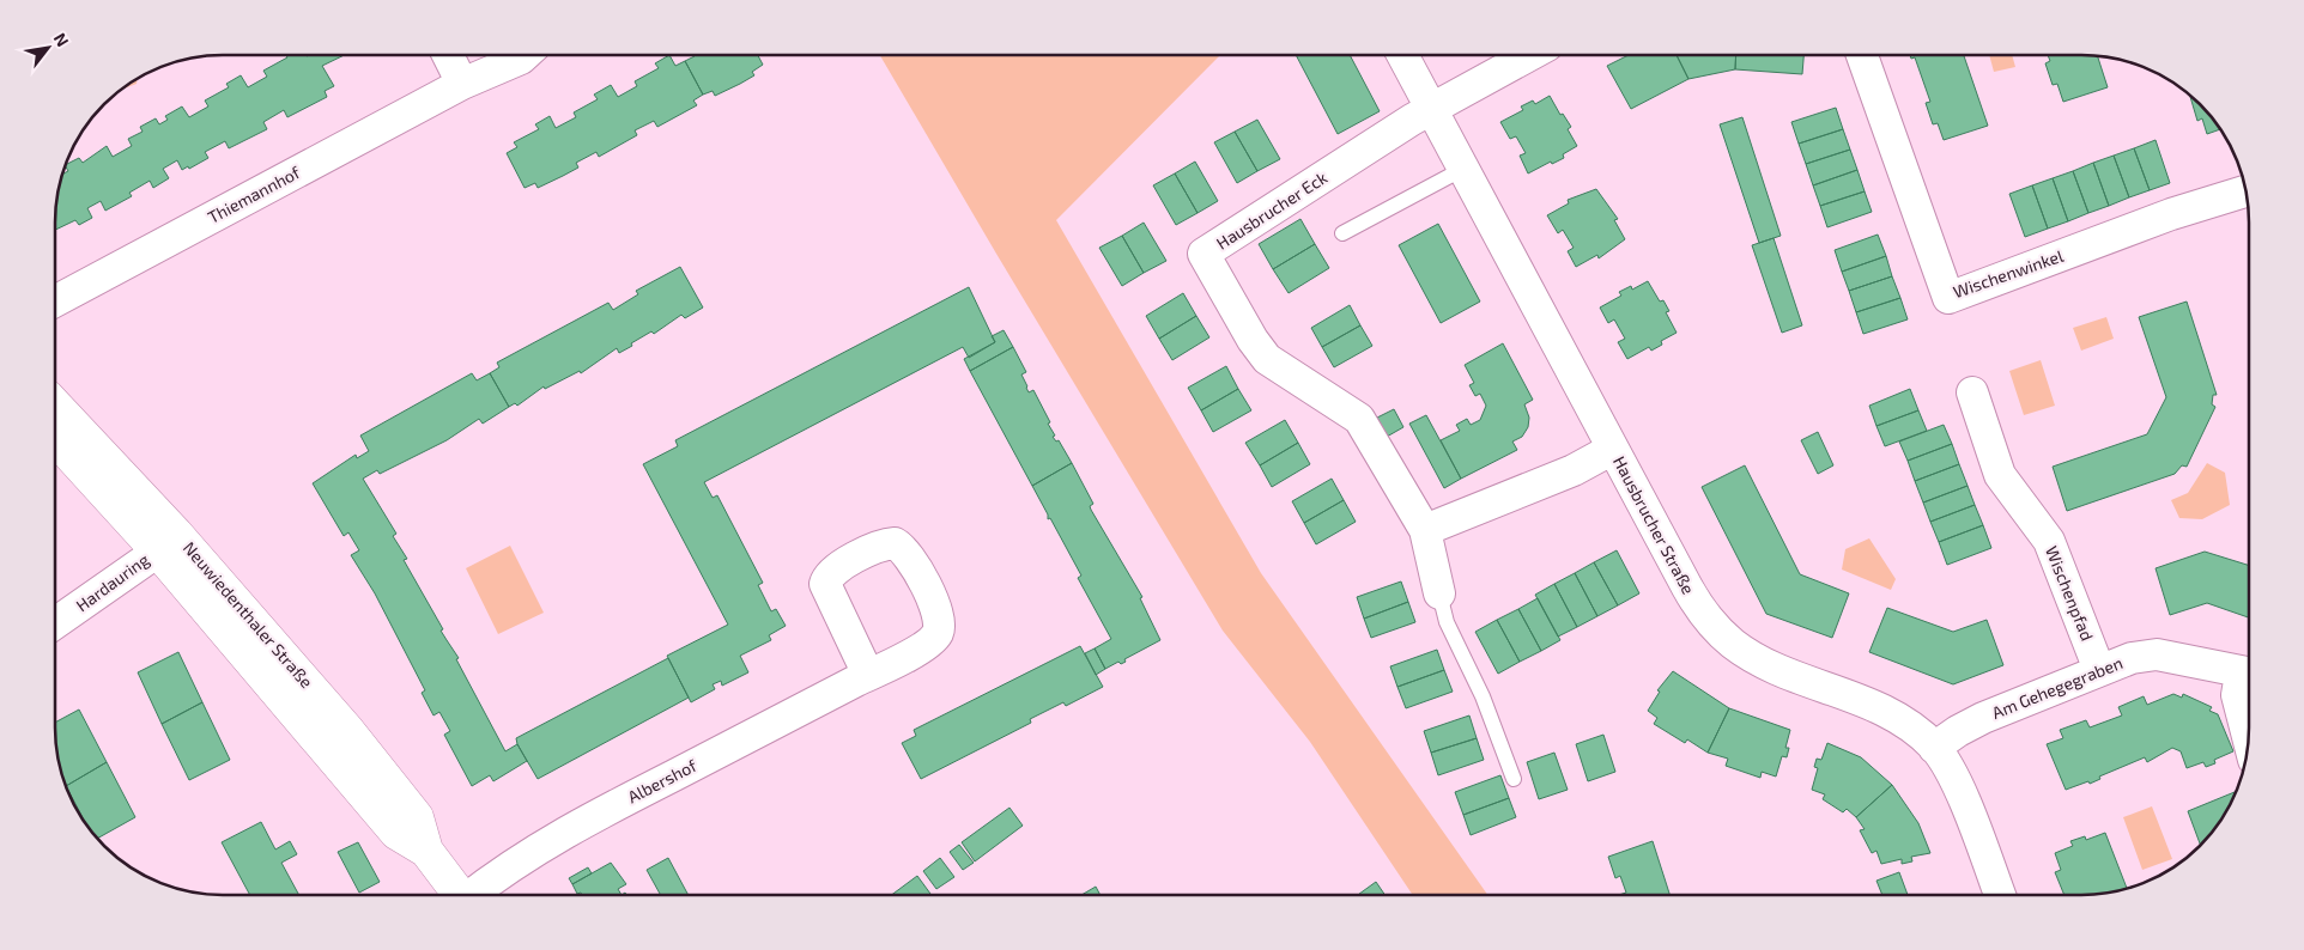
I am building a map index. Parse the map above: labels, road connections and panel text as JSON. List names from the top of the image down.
{
  "streets": {
    "street": [
      "Thiemannhof",
      "Hausbrucher Eck",
      "Wischenwinkel",
      "Hausbrucher Straße",
      "Hardauring",
      "Wischenpfad",
      "Neuwiedenthaler Straße",
      "Am Gehegegraben",
      "Albershof"
    ]
  },
  "crossings": [
    ["Hausbrucher Eck", "Hausbrucher Straße"],
    ["Hausbrucher Straße", "Am Gehegegraben"],
    ["Hardauring", "Neuwiedenthaler Straße"],
    ["Wischenpfad", "Am Gehegegraben"]
  ],
  "north": "top right"
}
